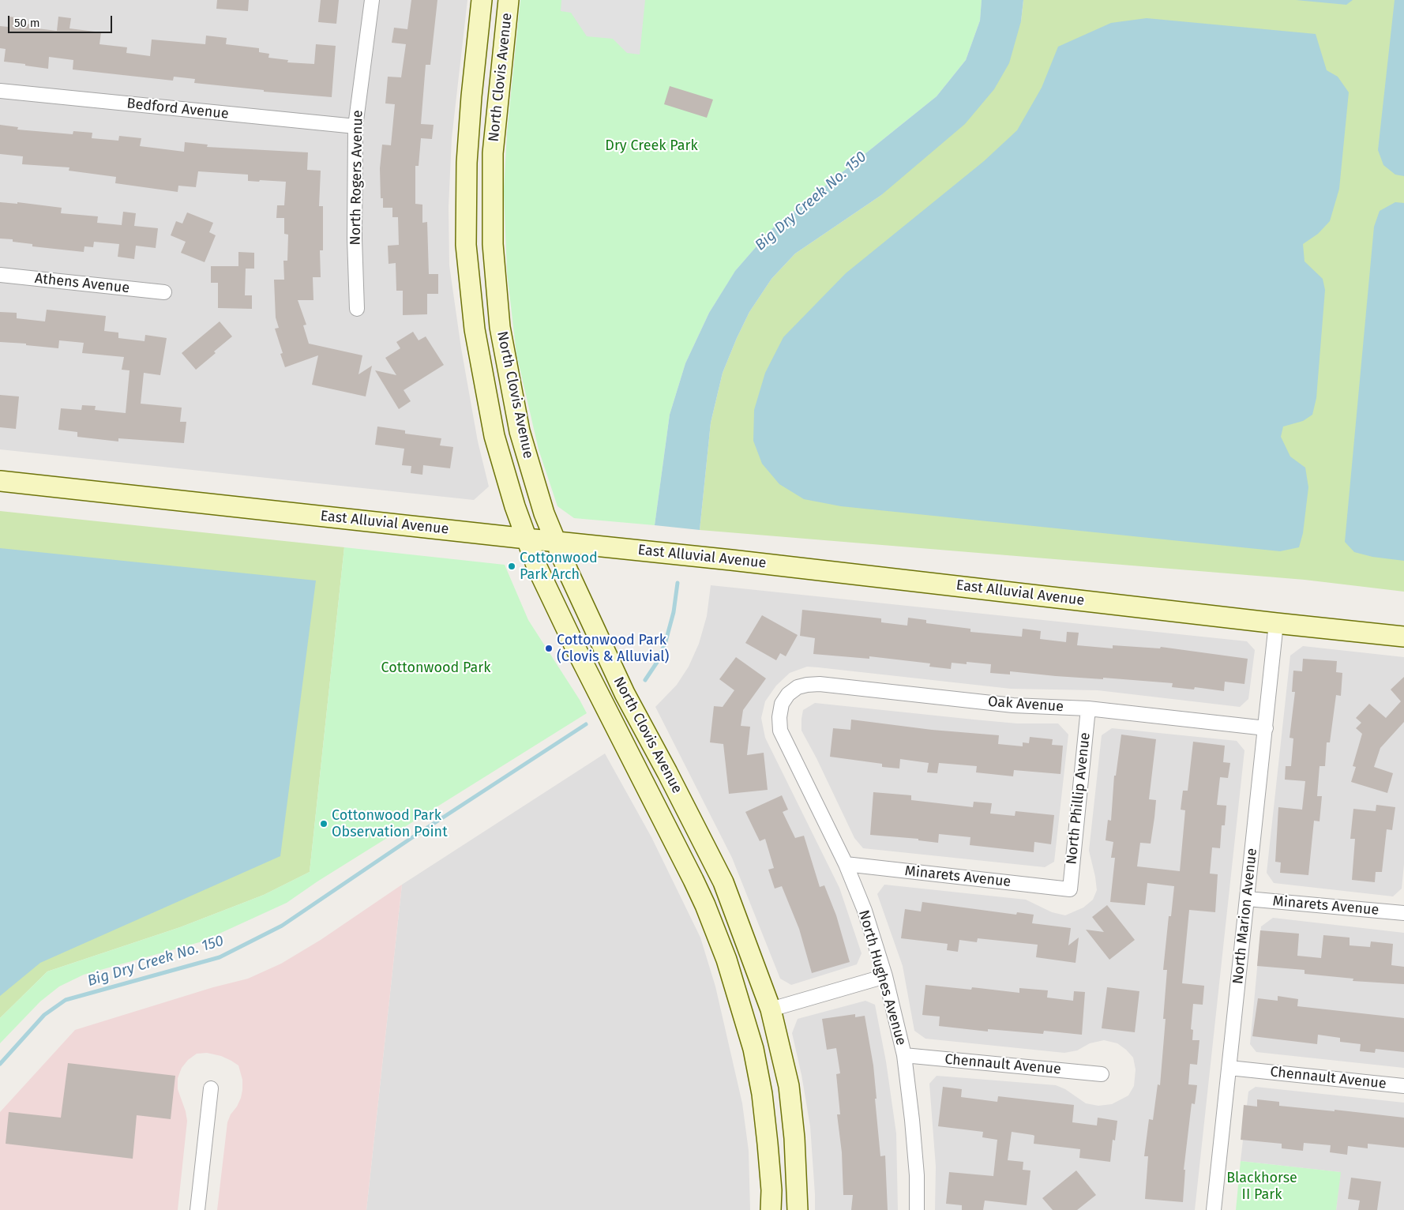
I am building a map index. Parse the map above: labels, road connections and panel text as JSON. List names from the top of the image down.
{
  "streets": {
    "main road": ["North Clovis Avenue", "East Alluvial Avenue"],
    "street": [
      "Bedford Avenue",
      "North Rogers Avenue",
      "Athens Avenue",
      "Oak Avenue",
      "North Phillip Avenue",
      "Minarets Avenue",
      "North Marion Avenue",
      "North Hughes Avenue",
      "Chennault Avenue"
    ]
  },
  "crossings": [
    ["North Clovis Avenue", "East Alluvial Avenue"],
    ["Bedford Avenue", "North Rogers Avenue"],
    ["East Alluvial Avenue", "North Marion Avenue"],
    ["Oak Avenue", "North Phillip Avenue"],
    ["Oak Avenue", "North Marion Avenue"],
    ["Oak Avenue", "North Hughes Avenue"],
    ["North Phillip Avenue", "Minarets Avenue"],
    ["Minarets Avenue", "North Marion Avenue"],
    ["Minarets Avenue", "North Hughes Avenue"],
    ["North Marion Avenue", "Chennault Avenue"],
    ["North Hughes Avenue", "Chennault Avenue"]
  ],
  "water": ["Big Dry Creek No. 150"],
  "parks": ["Dry Creek Park", "Cottonwood Park", "Blackhorse II Park"],
  "places": ["Cottonwood Park Arch", "Cottonwood Park (Clovis & Alluvial)", "Cottonwood Park Observation Point"],
  "scale_bar": "50 m"
}
